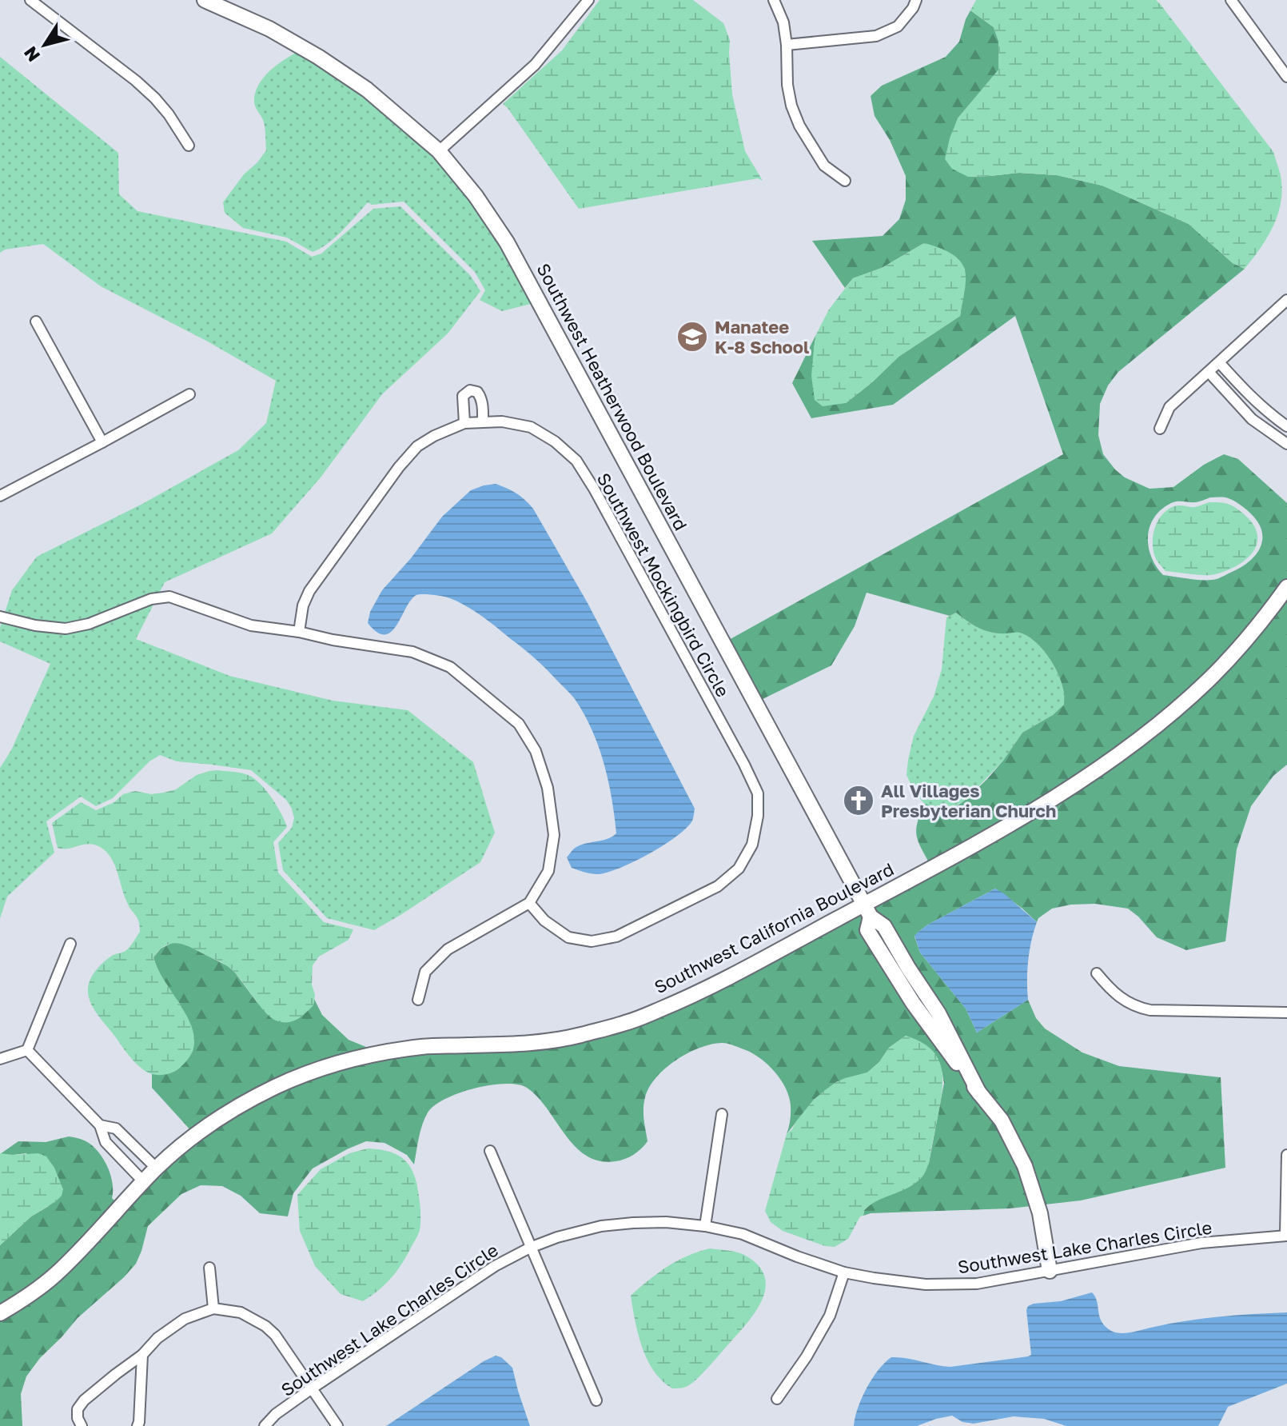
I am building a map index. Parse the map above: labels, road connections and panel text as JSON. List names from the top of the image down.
{
  "streets": {
    "street": [
      "Southwest Heatherwood Boulevard",
      "Southwest Mockingbird Circle",
      "Southwest California Boulevard",
      "Southwest Lake Charles Circle"
    ]
  },
  "crossings": [
    ["Southwest Heatherwood Boulevard", "Southwest California Boulevard"],
    ["Southwest Heatherwood Boulevard", "Southwest Lake Charles Circle"]
  ],
  "places": {
    "school or university": ["Manatee K-8 School"],
    "church": ["All Villages Presbyterian Church"]
  },
  "north": "bottom left"
}
